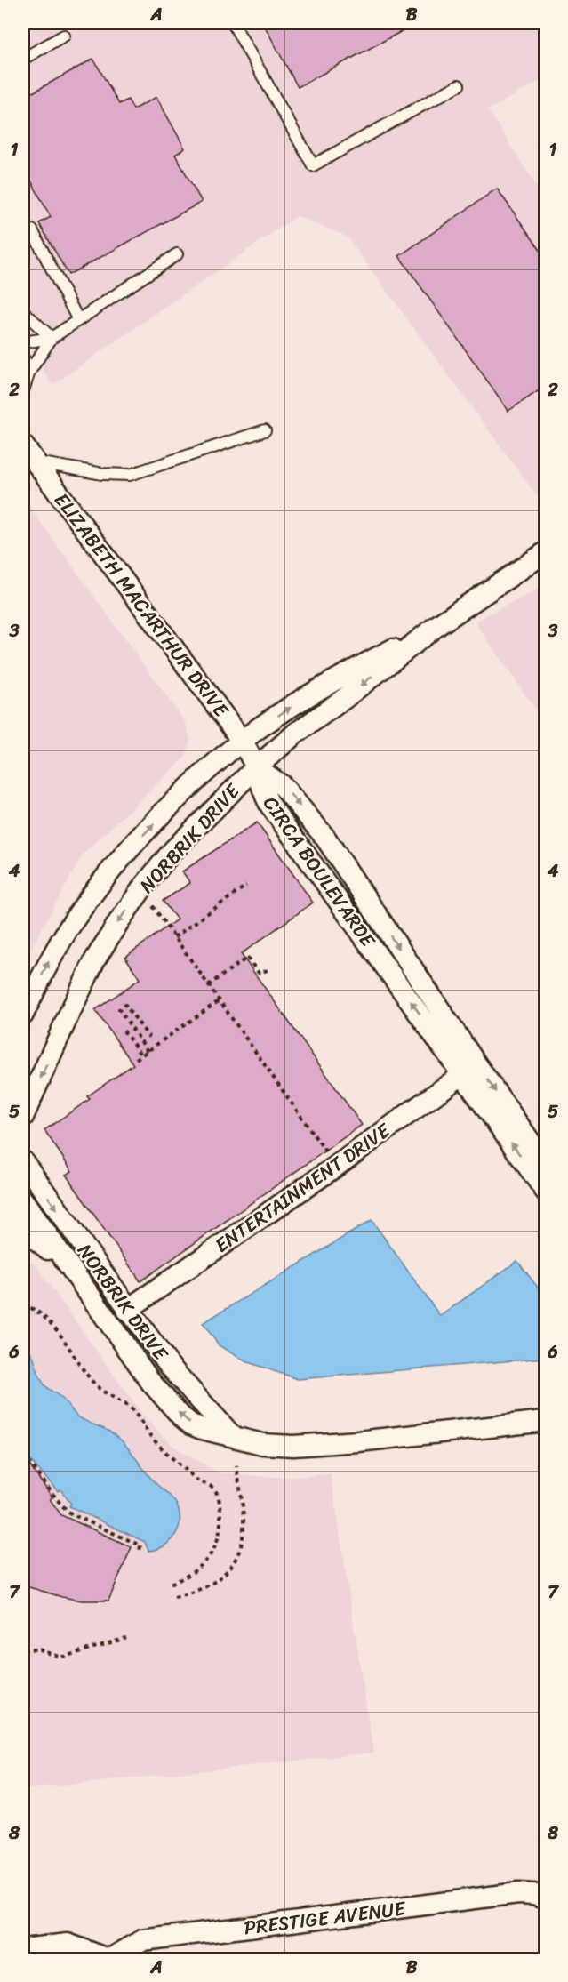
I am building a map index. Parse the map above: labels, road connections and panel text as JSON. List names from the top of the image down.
{
  "streets": {
    "street": [
      "ELIZABETH MACARTHUR DRIVE",
      "NORBRIK DRIVE",
      "CIRCA BOULEVARDE",
      "ENTERTAINMENT DRIVE",
      "PRESTIGE AVENUE"
    ]
  },
  "crossings": [
    ["ELIZABETH MACARTHUR DRIVE", "NORBRIK DRIVE"],
    ["ELIZABETH MACARTHUR DRIVE", "CIRCA BOULEVARDE"],
    ["NORBRIK DRIVE", "CIRCA BOULEVARDE"],
    ["NORBRIK DRIVE", "ENTERTAINMENT DRIVE"],
    ["CIRCA BOULEVARDE", "ENTERTAINMENT DRIVE"]
  ],
  "grid": {
    "columns": ["A", "B"],
    "rows": [
      "1",
      "2",
      "3",
      "4",
      "5",
      "6",
      "7",
      "8"
    ]
  }
}
